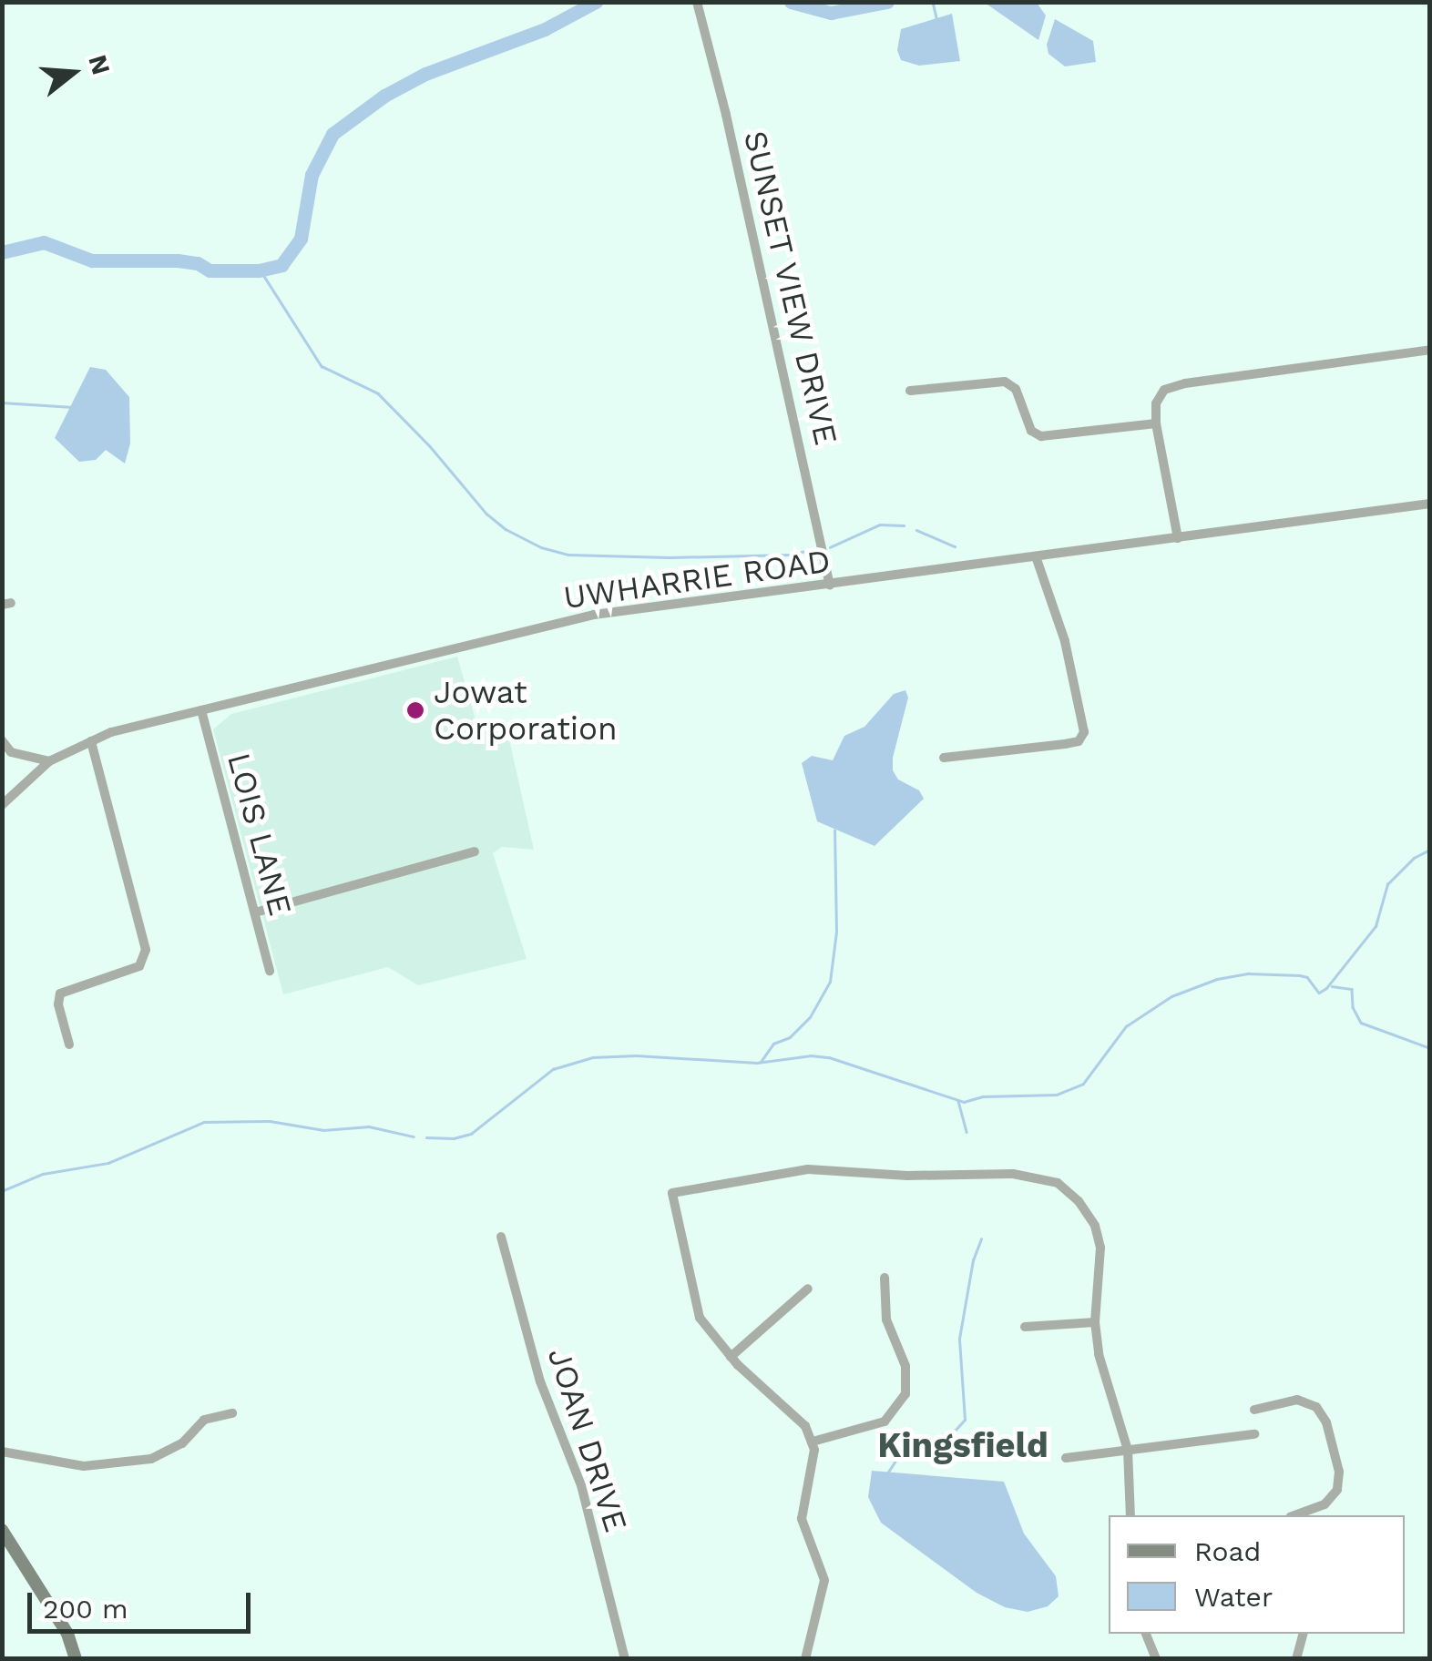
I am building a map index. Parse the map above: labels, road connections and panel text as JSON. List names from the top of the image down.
{
  "streets": {
    "street": [
      "SUNSET VIEW DRIVE",
      "UWHARRIE ROAD",
      "LOIS LANE",
      "JOAN DRIVE"
    ]
  },
  "crossings": [
    ["SUNSET VIEW DRIVE", "UWHARRIE ROAD"],
    ["UWHARRIE ROAD", "LOIS LANE"]
  ],
  "districts": ["Kingsfield"],
  "places": ["Jowat Corporation"],
  "legend": ["Road", "Water"],
  "scale_bar": "200 m",
  "north": "right"
}
